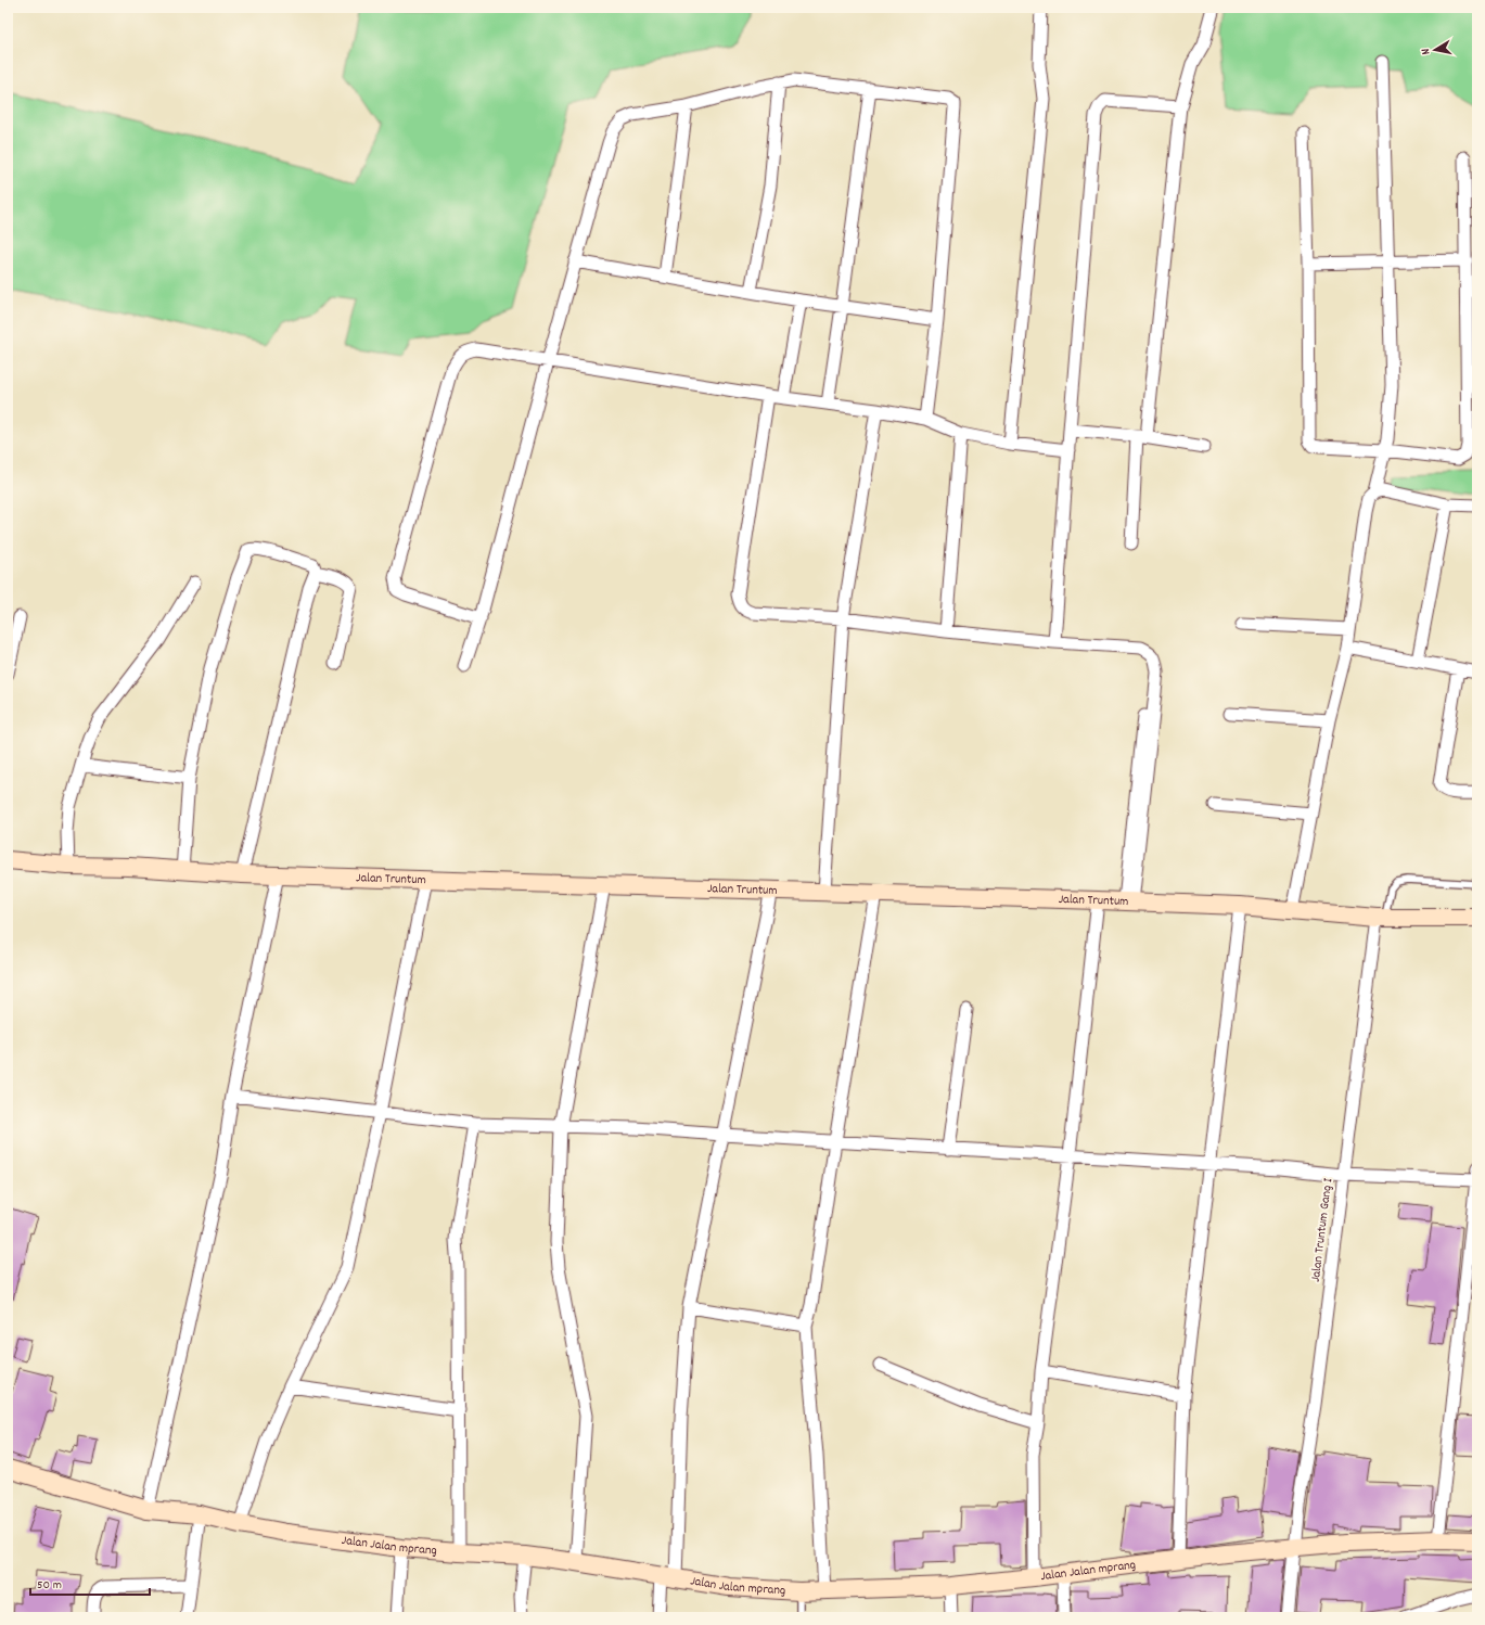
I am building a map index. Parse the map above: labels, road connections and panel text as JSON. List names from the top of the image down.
{
  "streets": {
    "street": ["Jalan Truntum", "Jalan Truntum Gang I", "Jalan Jalan mprang"]
  },
  "crossings": [
    ["Jalan Truntum", "Jalan Truntum Gang I"],
    ["Jalan Truntum Gang I", "Jalan Jalan mprang"]
  ],
  "scale_bar": "50 m",
  "north": "left"
}
